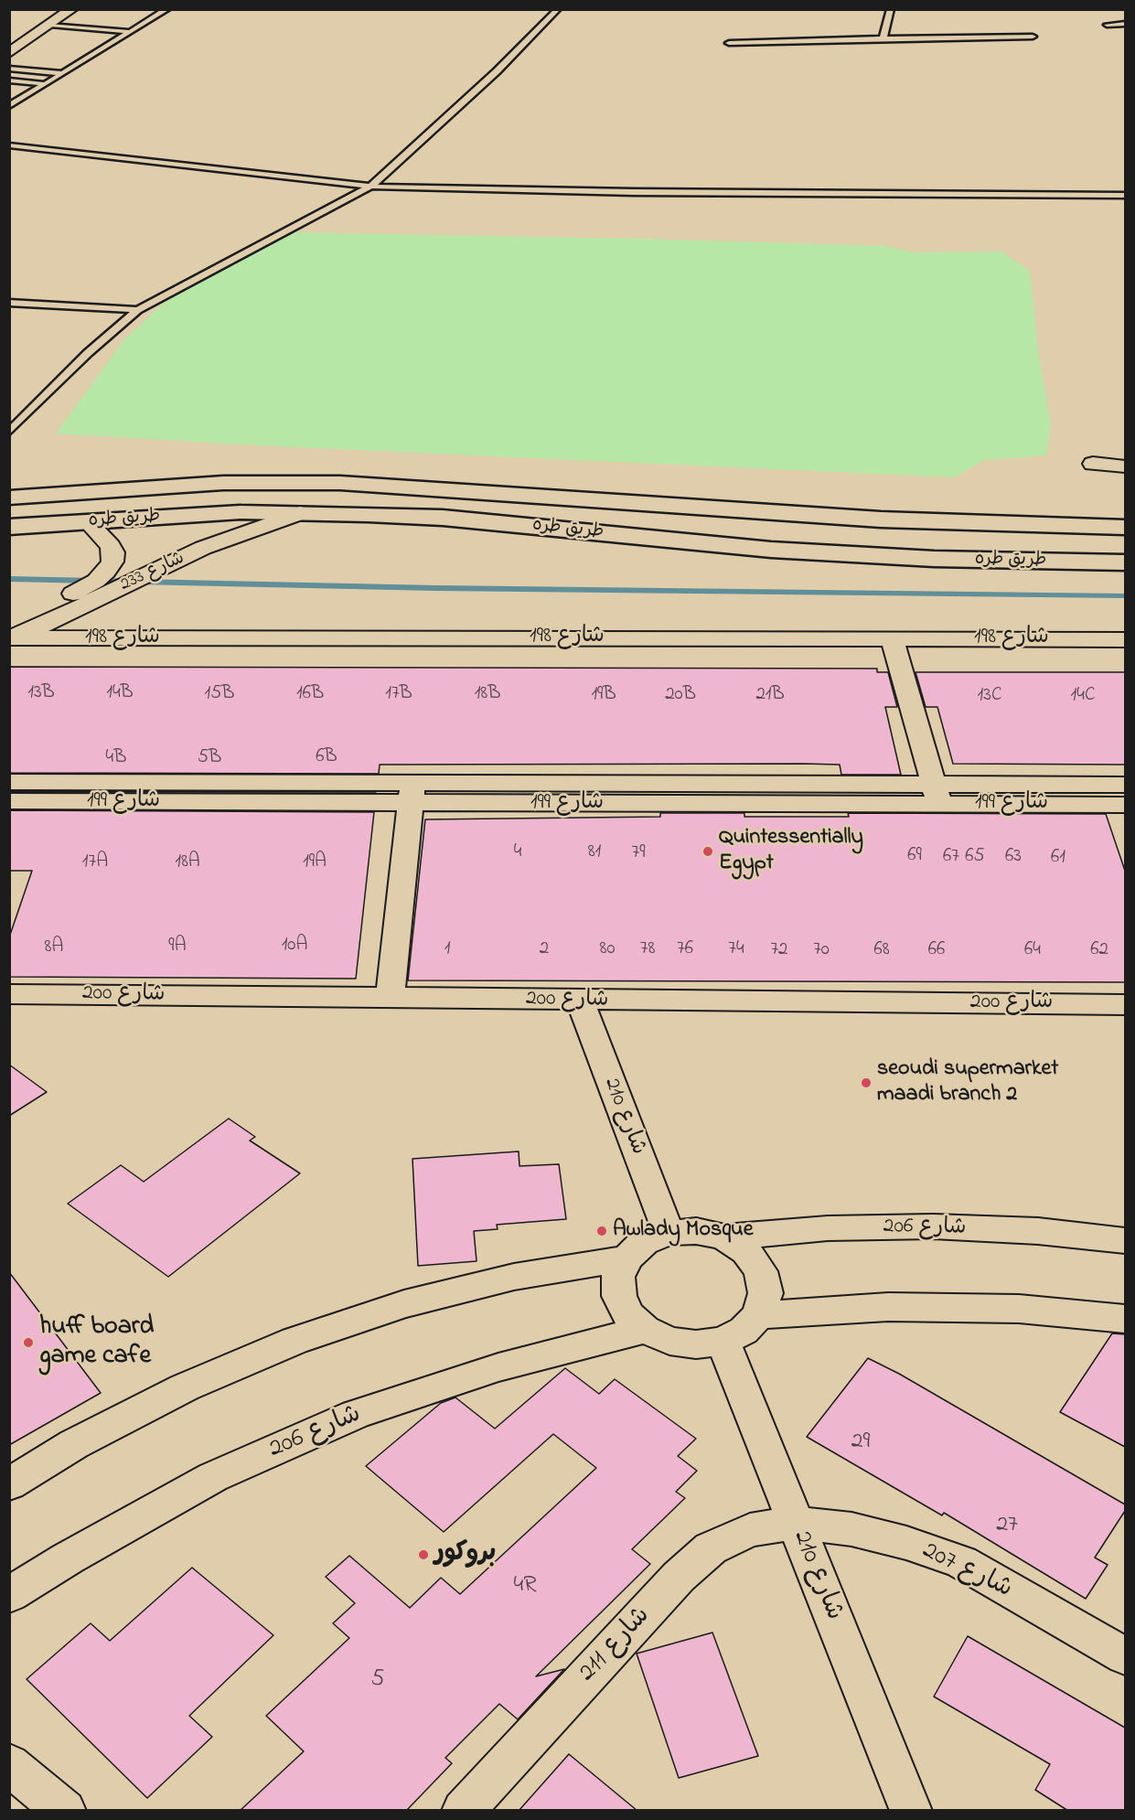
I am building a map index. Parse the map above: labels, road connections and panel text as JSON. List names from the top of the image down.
{
  "streets": {
    "main road": ["طريق طره"],
    "street": [
      "شارع 233",
      "شارع 198",
      "شارع 199",
      "شارع 200",
      "شارع 210",
      "شارع 206",
      "شارع 207",
      "شارع 211"
    ]
  },
  "crossings": [
    ["طريق طره", "شارع 233"],
    ["شارع 233", "شارع 198"],
    ["شارع 200", "شارع 210"],
    ["شارع 210", "شارع 206"],
    ["شارع 210", "شارع 207"],
    ["شارع 210", "شارع 211"],
    ["شارع 207", "شارع 211"]
  ],
  "places": [
    "Quintessentially Egypt",
    "seoudi supermarket maadi branch 2",
    "Awlady Mosque",
    "huff board game cafe",
    "بروكور"
  ],
  "house_numbers": [
    "13B",
    "14B",
    "15B",
    "16B",
    "17B",
    "18B",
    "19B",
    "20B",
    "21B",
    "13C",
    "14C",
    "6B",
    "4B",
    "5B",
    "4",
    "81",
    "79",
    "69",
    "67",
    "65",
    "63",
    "61",
    "17A",
    "18A",
    "19A",
    "10A",
    "9A",
    "8A",
    "1",
    "2",
    "80",
    "78",
    "76",
    "74",
    "72",
    "70",
    "68",
    "66",
    "64",
    "62",
    "29",
    "27",
    "4R",
    "5"
  ]
}
